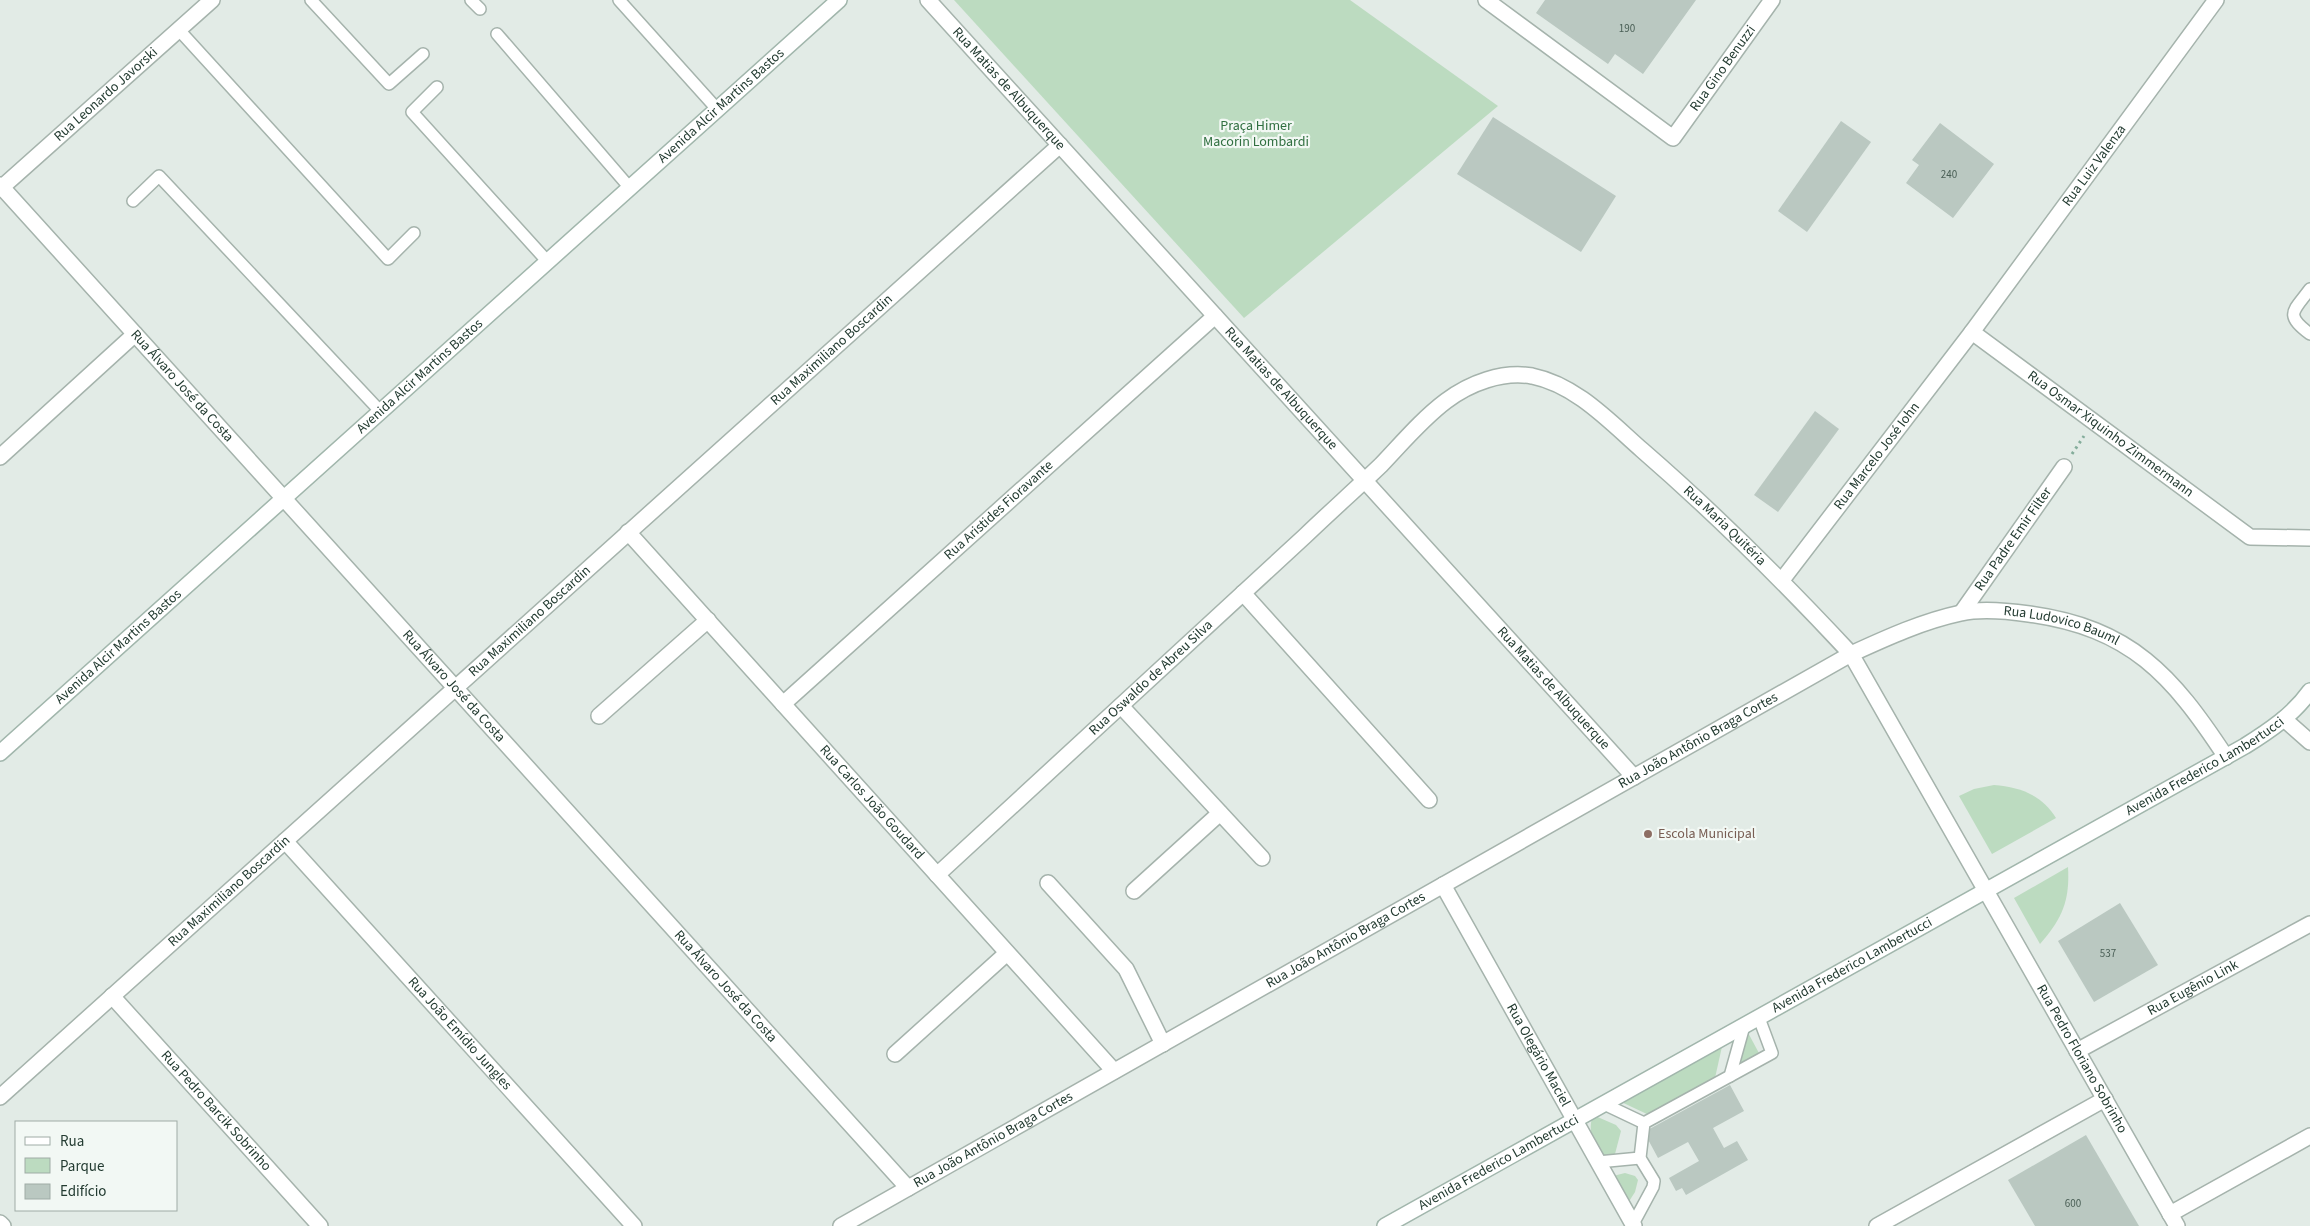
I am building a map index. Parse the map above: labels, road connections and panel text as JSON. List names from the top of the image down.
{
  "streets": {
    "street": [
      "Rua Gino Benuzzi",
      "Rua Matias de Albuquerque",
      "Rua Leonardo Javorski",
      "Avenida Alcir Martins Bastos",
      "Rua Luiz Valenza",
      "Rua Maximiliano Boscardin",
      "Rua Álvaro José da Costa",
      "Rua Osmar Xiquinho Zimmermann",
      "Rua Marcelo José Iohn",
      "Rua Aristides Fioravante",
      "Rua Maria Quitéria",
      "Rua Padre Emir Filter",
      "Rua Ludovico Bauml",
      "Rua Oswaldo de Abreu Silva",
      "Rua João Antônio Braga Cortes",
      "Avenida Frederico Lambertucci",
      "Rua Carlos João Goudard",
      "Rua Eugênio Link",
      "Rua João Emídio Jungles",
      "Rua Olegário Maciel",
      "Rua Pedro Floriano Sobrinho",
      "Rua Pedro Barcik Sobrinho"
    ]
  },
  "crossings": [
    ["Rua Matias de Albuquerque", "Rua Maximiliano Boscardin"],
    ["Rua Matias de Albuquerque", "Rua Aristides Fioravante"],
    ["Rua Matias de Albuquerque", "Rua Maria Quitéria"],
    ["Rua Matias de Albuquerque", "Rua Oswaldo de Abreu Silva"],
    ["Rua Matias de Albuquerque", "Rua João Antônio Braga Cortes"],
    ["Rua Leonardo Javorski", "Rua Álvaro José da Costa"],
    ["Avenida Alcir Martins Bastos", "Rua Álvaro José da Costa"],
    ["Rua Luiz Valenza", "Rua Osmar Xiquinho Zimmermann"],
    ["Rua Luiz Valenza", "Rua Marcelo José Iohn"],
    ["Rua Maximiliano Boscardin", "Rua Álvaro José da Costa"],
    ["Rua Maximiliano Boscardin", "Rua Carlos João Goudard"],
    ["Rua Maximiliano Boscardin", "Rua João Emídio Jungles"],
    ["Rua Maximiliano Boscardin", "Rua Pedro Barcik Sobrinho"],
    ["Rua Álvaro José da Costa", "Rua João Antônio Braga Cortes"],
    ["Rua Osmar Xiquinho Zimmermann", "Rua Marcelo José Iohn"],
    ["Rua Marcelo José Iohn", "Rua Maria Quitéria"],
    ["Rua Aristides Fioravante", "Rua Carlos João Goudard"],
    ["Rua Maria Quitéria", "Rua Ludovico Bauml"],
    ["Rua Maria Quitéria", "Rua Oswaldo de Abreu Silva"],
    ["Rua Maria Quitéria", "Rua João Antônio Braga Cortes"],
    ["Rua Maria Quitéria", "Avenida Frederico Lambertucci"],
    ["Rua Maria Quitéria", "Rua Pedro Floriano Sobrinho"],
    ["Rua Padre Emir Filter", "Rua Ludovico Bauml"],
    ["Rua Ludovico Bauml", "Rua João Antônio Braga Cortes"],
    ["Rua Ludovico Bauml", "Avenida Frederico Lambertucci"],
    ["Rua Oswaldo de Abreu Silva", "Rua Carlos João Goudard"],
    ["Rua João Antônio Braga Cortes", "Rua Carlos João Goudard"],
    ["Rua João Antônio Braga Cortes", "Rua Olegário Maciel"],
    ["Avenida Frederico Lambertucci", "Rua Olegário Maciel"],
    ["Avenida Frederico Lambertucci", "Rua Pedro Floriano Sobrinho"],
    ["Rua Eugênio Link", "Rua Pedro Floriano Sobrinho"]
  ],
  "parks": ["Praça Himer Macorin Lombardi"],
  "places": ["Escola Municipal"],
  "house_numbers": [
    "190",
    "240",
    "537",
    "600"
  ],
  "legend": ["Rua", "Parque", "Edifício"]
}
